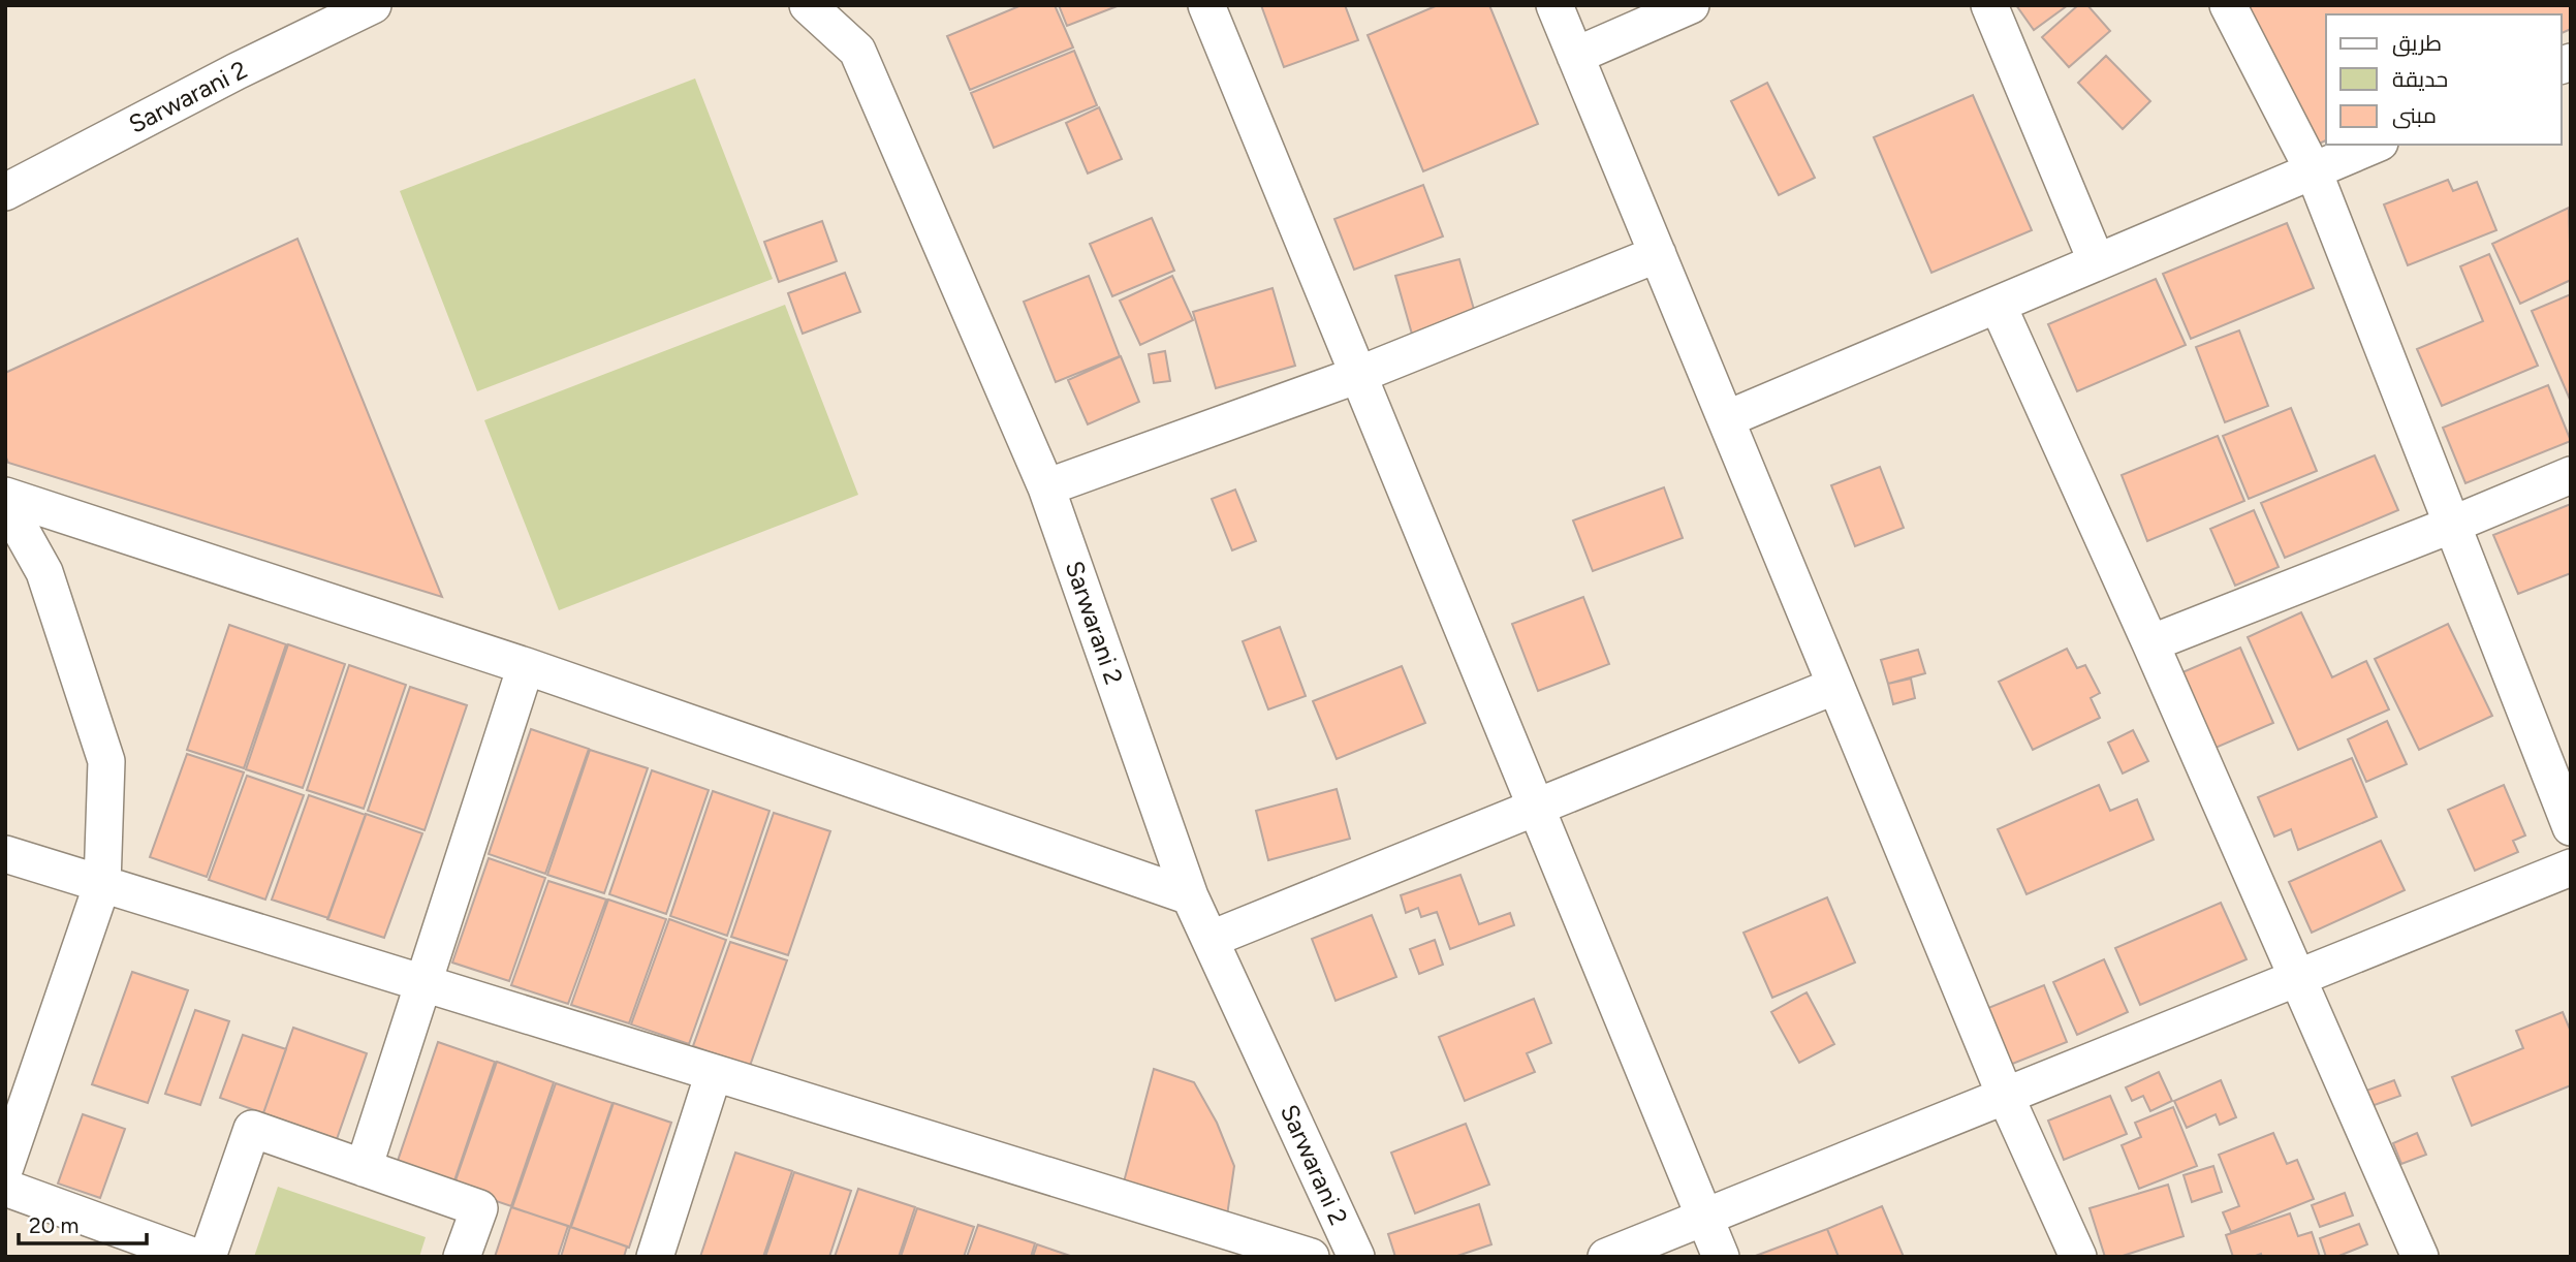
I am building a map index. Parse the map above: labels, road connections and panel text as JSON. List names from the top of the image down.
{
  "streets": {
    "street": ["Sarwarani 2"]
  },
  "legend": ["طريق", "حديقة", "مبنى"],
  "scale_bar": "20 m"
}
